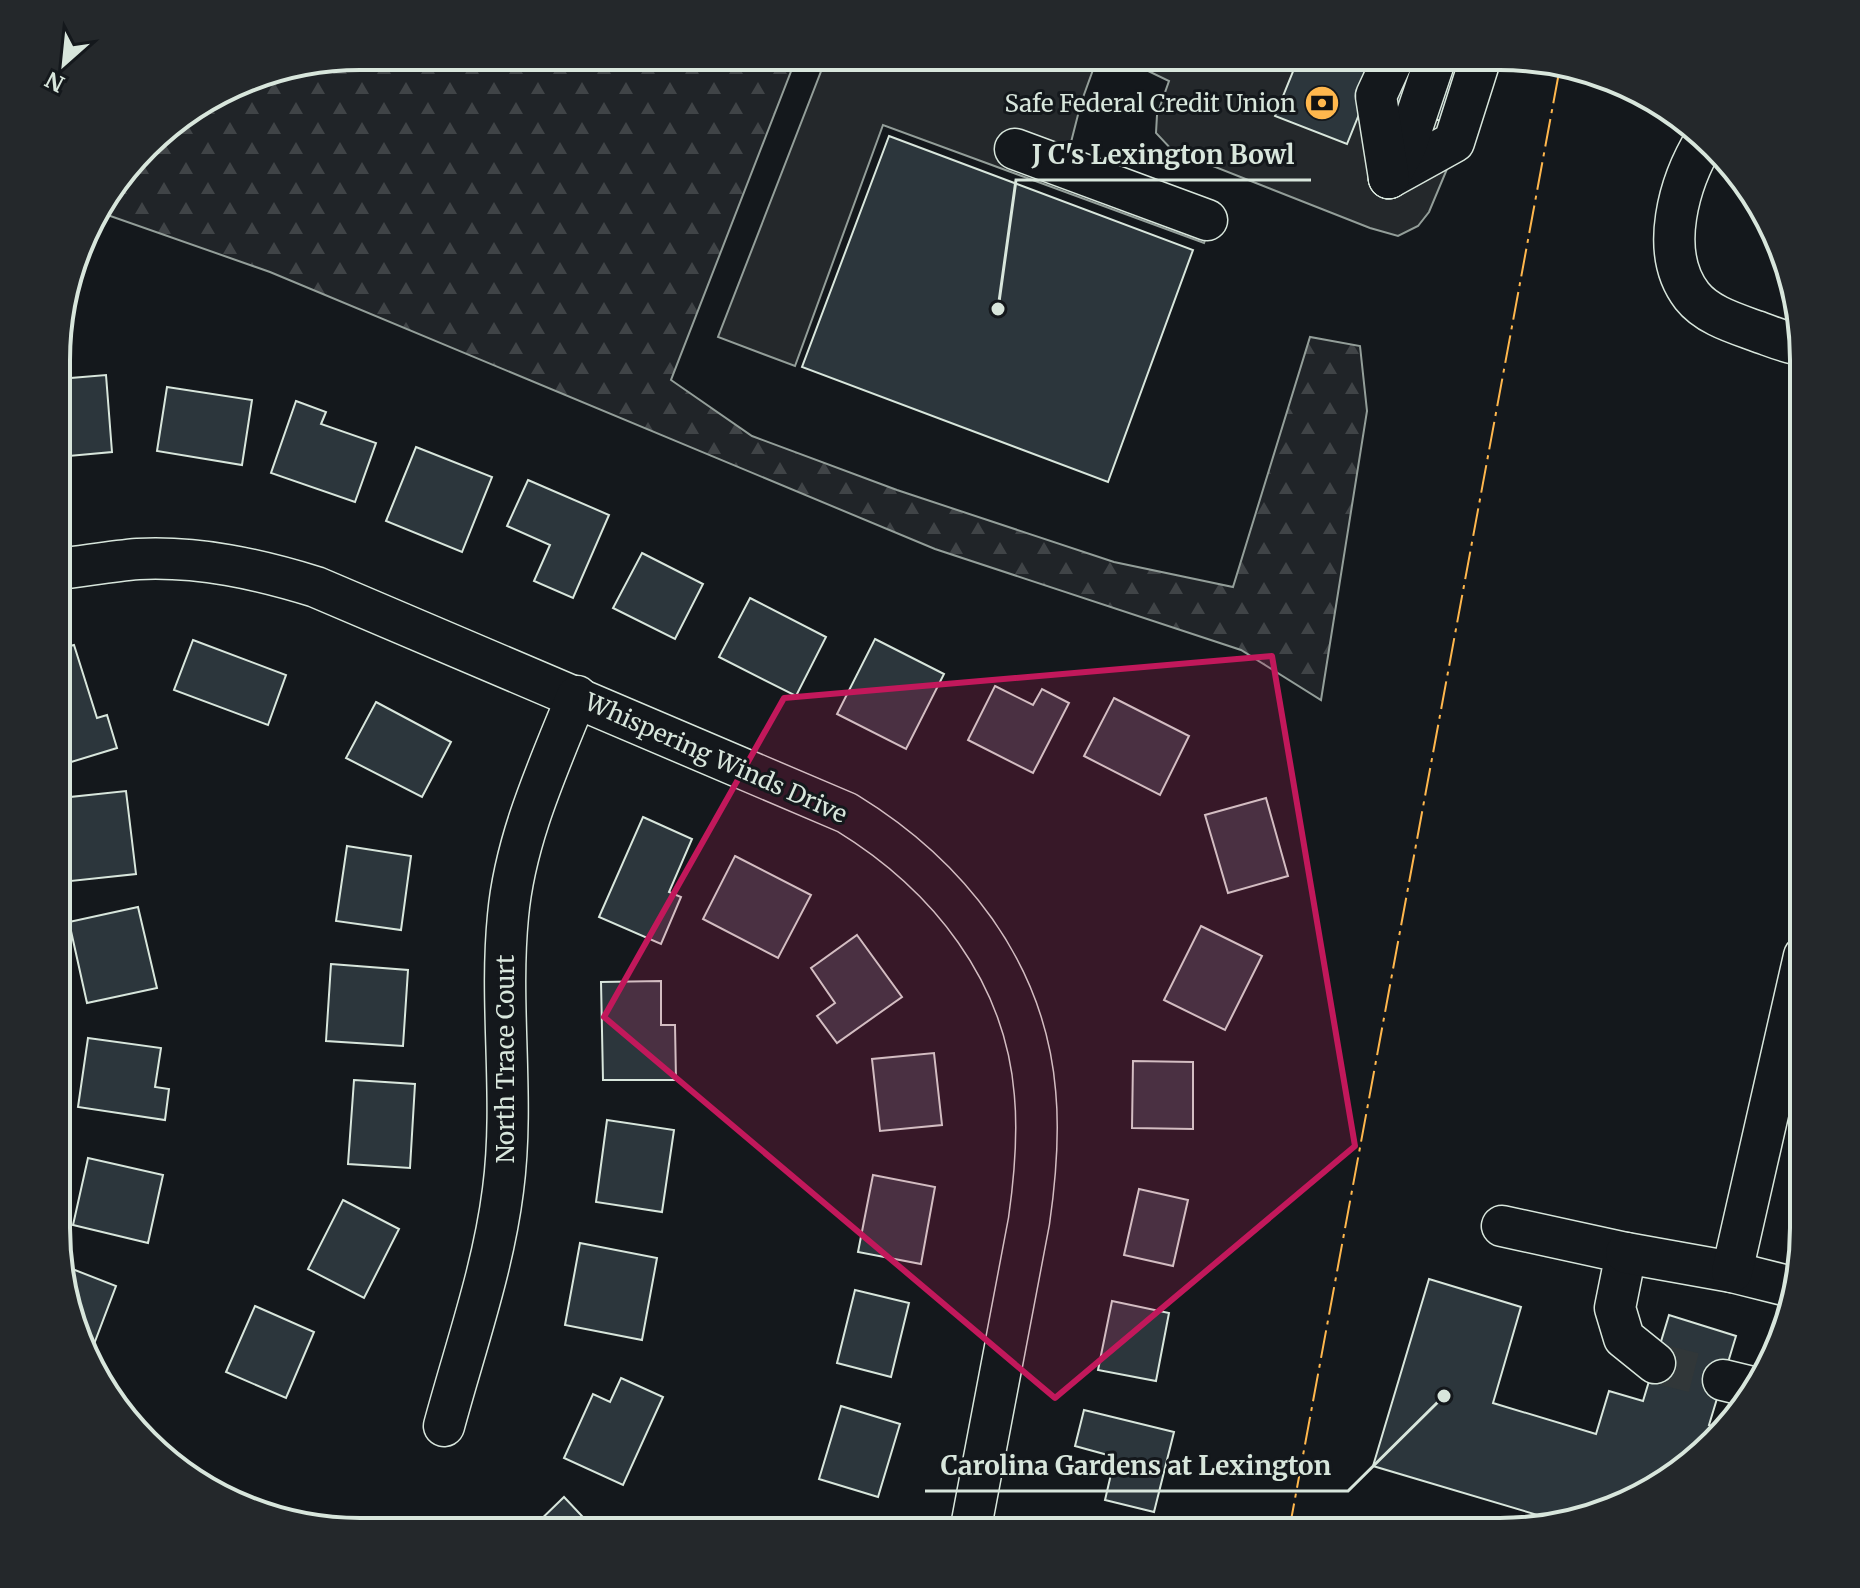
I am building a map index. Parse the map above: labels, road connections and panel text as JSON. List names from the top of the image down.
{
  "streets": {
    "street": ["Whispering Winds Drive", "North Trace Court"]
  },
  "crossings": [
    ["Whispering Winds Drive", "North Trace Court"]
  ],
  "places": {
    "bank": ["Safe Federal Credit Union"],
    "other": ["J C's Lexington Bowl", "Carolina Gardens at Lexington"]
  },
  "north": "bottom left"
}
